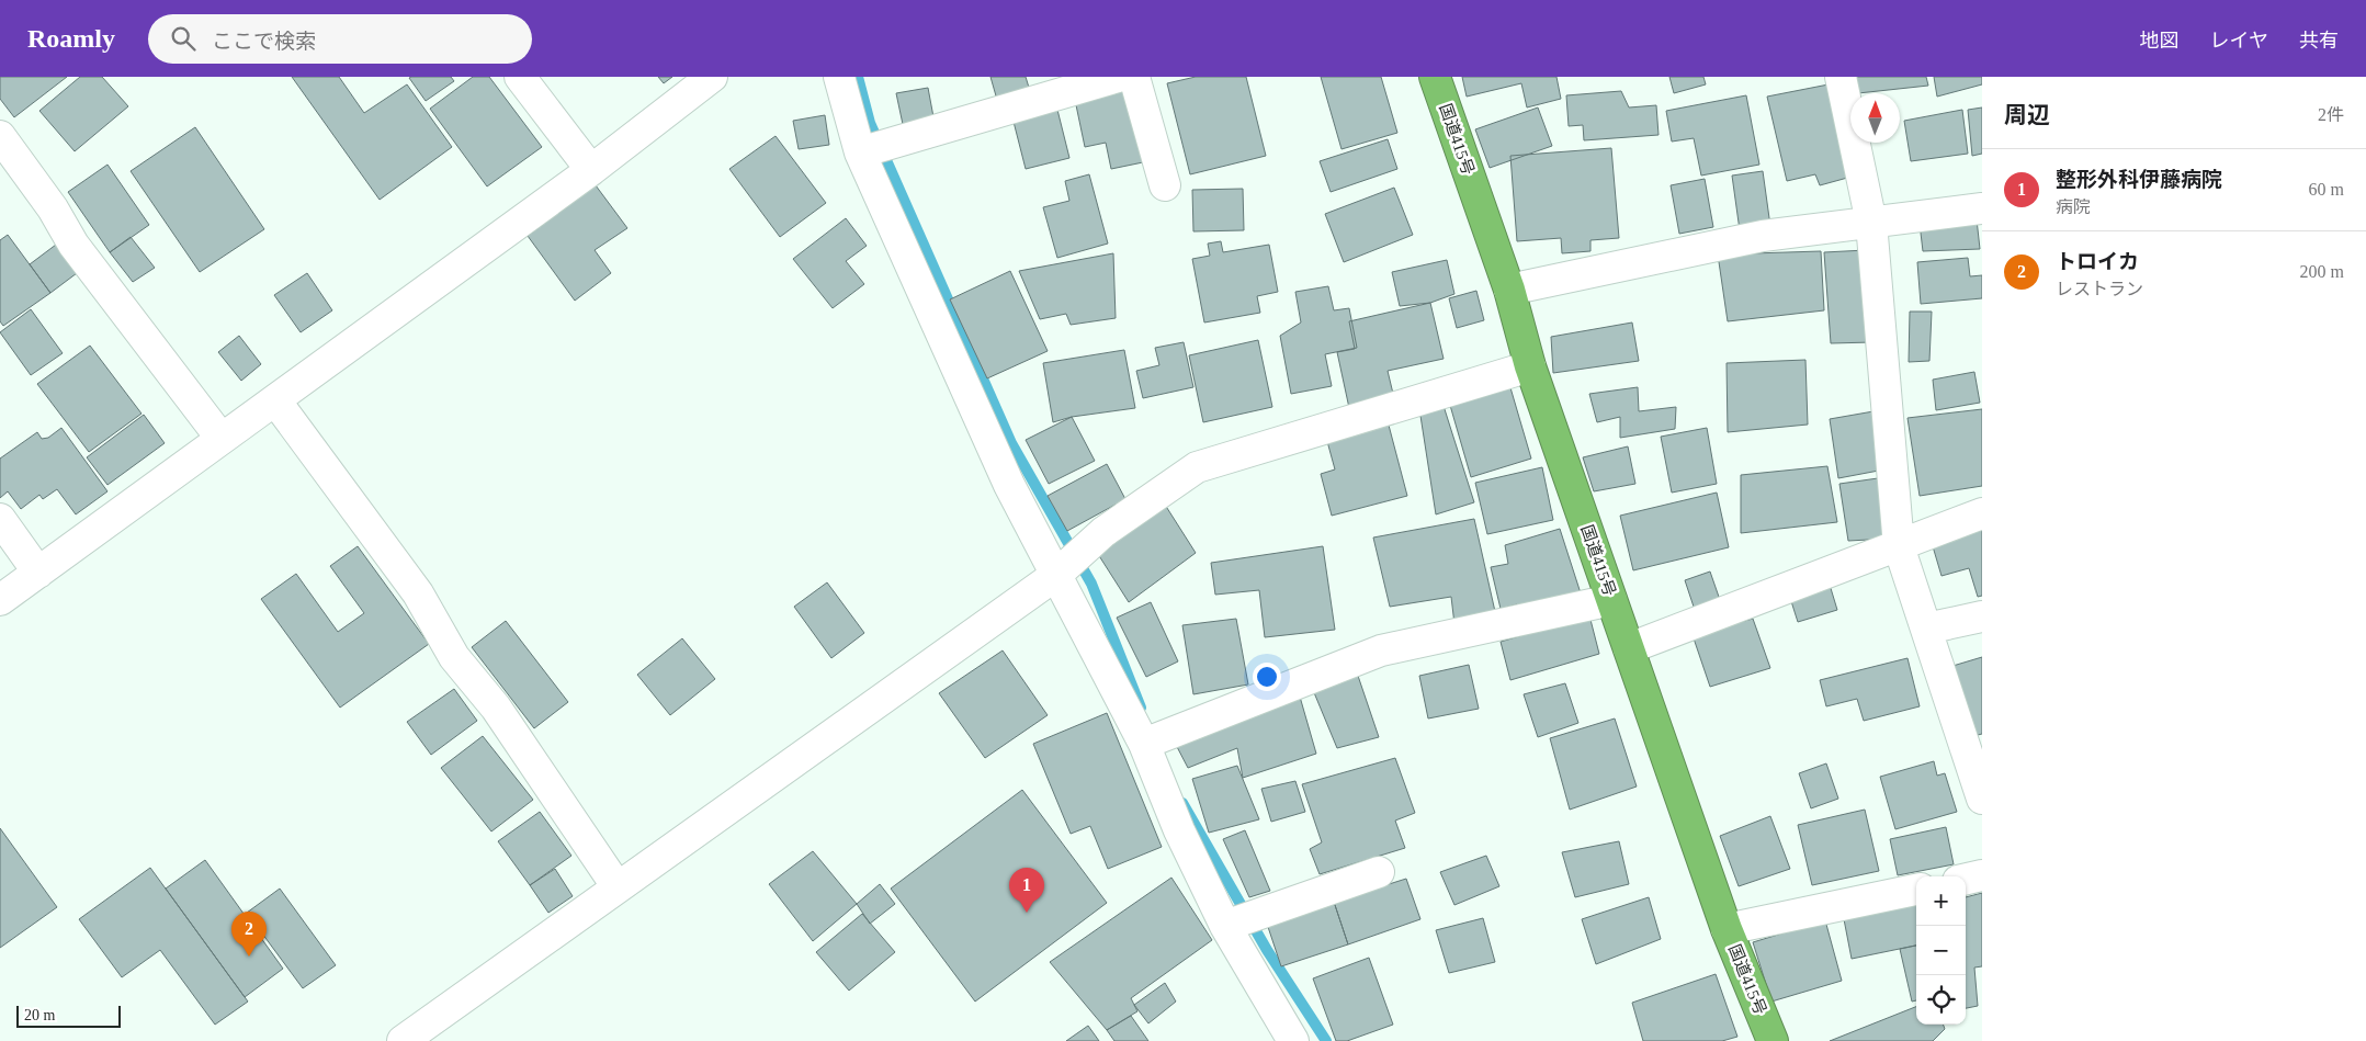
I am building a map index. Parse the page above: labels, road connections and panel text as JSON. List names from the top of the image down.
{
  "streets": {
    "highway": ["国道415号"]
  },
  "scale_bar": "20 m",
  "north": "top",
  "page": {
    "header": "Roamly",
    "search": "ここで検索",
    "nav": ["地図", "レイヤ", "共有"],
    "heading": ["周辺", "2件"],
    "list": [
      {
        "mark": "1",
        "name": "整形外科伊藤病院",
        "note": "病院",
        "value": "60 m"
      },
      {
        "mark": "2",
        "name": "トロイカ",
        "note": "レストラン",
        "value": "200 m"
      }
    ],
    "pins": ["1", "2"],
    "map_buttons": ["+", "−"],
    "scale": "20 m"
  }
}
